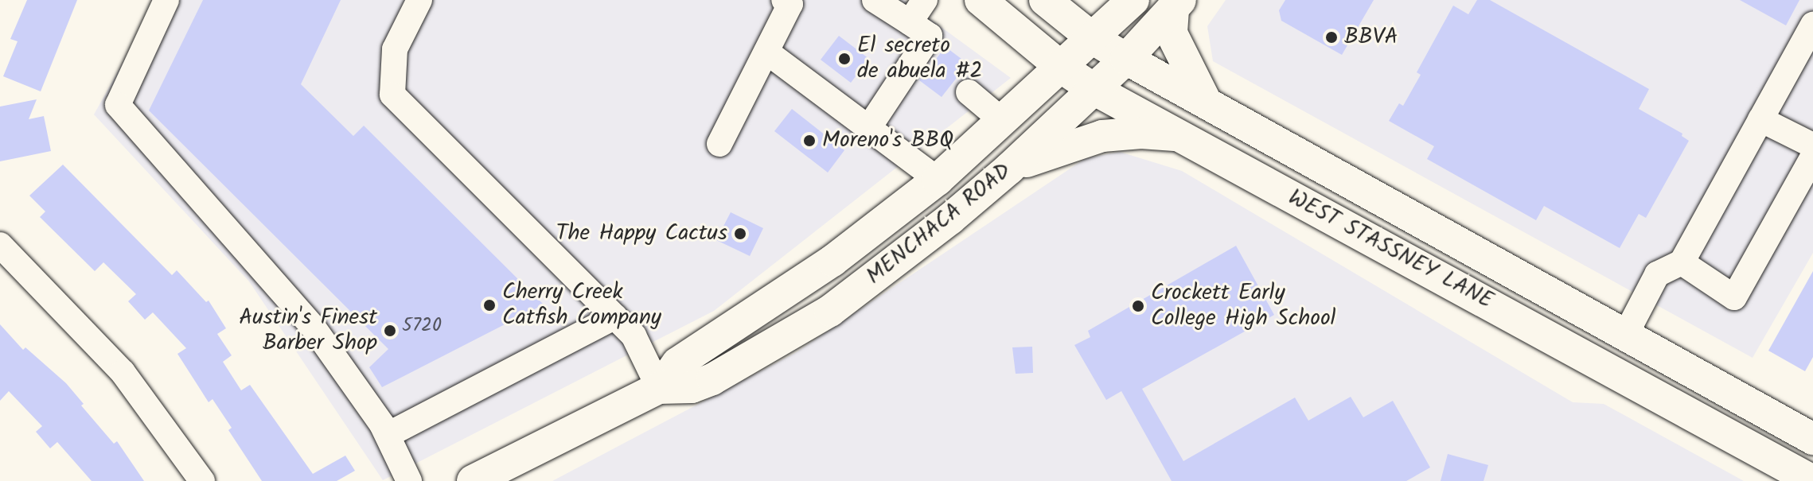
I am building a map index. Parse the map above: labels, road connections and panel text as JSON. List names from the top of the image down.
{
  "streets": {
    "main road": ["MENCHACA ROAD", "WEST STASSNEY LANE"]
  },
  "crossings": [
    ["MENCHACA ROAD", "WEST STASSNEY LANE"]
  ],
  "places": [
    "BBVA",
    "El secreto de abuela #2",
    "Moreno's BBQ",
    "The Happy Cactus",
    "Cherry Creek Catfish Company",
    "Crockett Early College High School",
    "Austin's Finest Barber Shop"
  ],
  "house_numbers": ["5720"]
}
